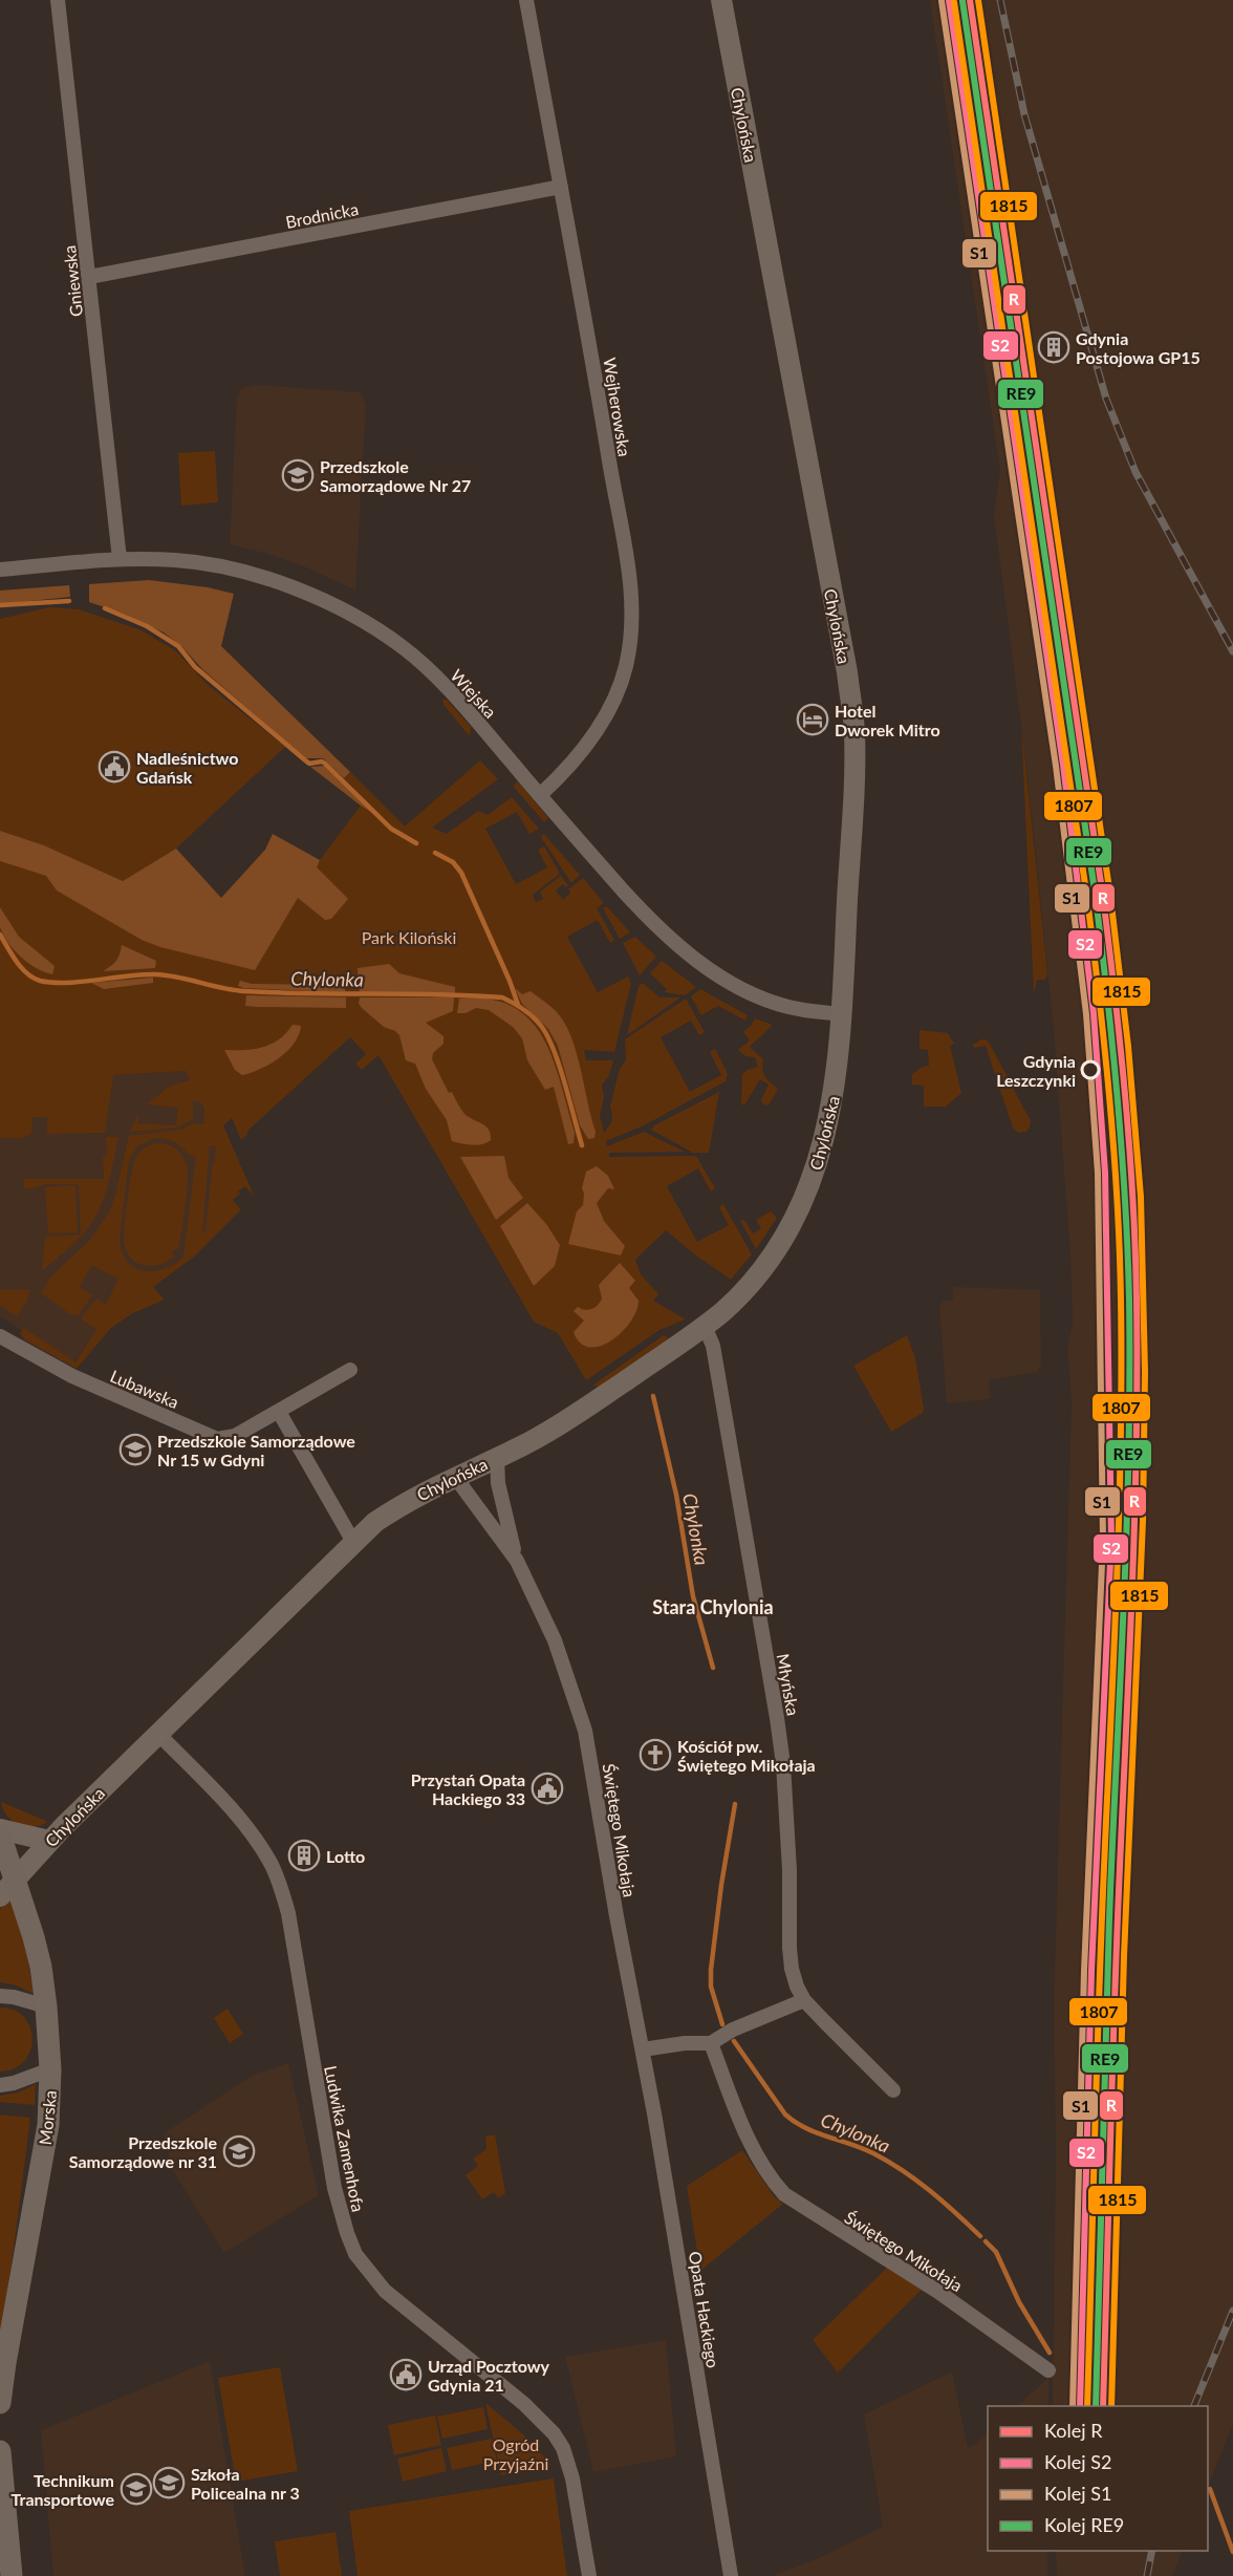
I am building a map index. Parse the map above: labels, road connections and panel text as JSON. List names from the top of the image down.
{
  "streets": {
    "main road": ["Morska"],
    "street": [
      "Chylońska",
      "Brodnicka",
      "Gniewska",
      "Wejherowska",
      "Wiejska",
      "Lubawska",
      "Młyńska",
      "Świętego Mikołaja",
      "Ludwika Zamenhofa",
      "Opata Hackiego"
    ]
  },
  "crossings": [
    ["Chylońska", "Wiejska"],
    ["Chylońska", "Młyńska"],
    ["Chylońska", "Świętego Mikołaja"],
    ["Chylońska", "Morska"],
    ["Chylońska", "Ludwika Zamenhofa"],
    ["Brodnicka", "Gniewska"],
    ["Brodnicka", "Wejherowska"],
    ["Gniewska", "Wiejska"],
    ["Wejherowska", "Wiejska"],
    ["Świętego Mikołaja", "Opata Hackiego"]
  ],
  "districts": ["Stara Chylonia"],
  "water": ["Chylonka"],
  "parks": ["Park Kiloński", "Ogród Przyjaźni"],
  "places": {
    "building": ["Gdynia Postojowa GP15", "Lotto"],
    "school or university": [
      "Przedszkole Samorządowe Nr 27",
      "Przedszkole Samorządowe Nr 15 w Gdyni",
      "Przedszkole Samorządowe nr 31",
      "Szkoła Policealna nr 3",
      "Technikum Transportowe"
    ],
    "hotel": ["Hotel Dworek Mitro"],
    "public building": ["Nadleśnictwo Gdańsk", "Przystań Opata Hackiego 33", "Urząd Pocztowy Gdynia 21"],
    "other": ["Gdynia Leszczynki"],
    "church": ["Kościół pw. Świętego Mikołaja"]
  },
  "lines": [
    "rail line R",
    "rail line S2",
    "transit line 1815",
    "rail line S1",
    "rail line RE9",
    "transit line 1807"
  ],
  "legend": [
    "Kolej R",
    "Kolej S2",
    "Kolej S1",
    "Kolej RE9"
  ]
}
